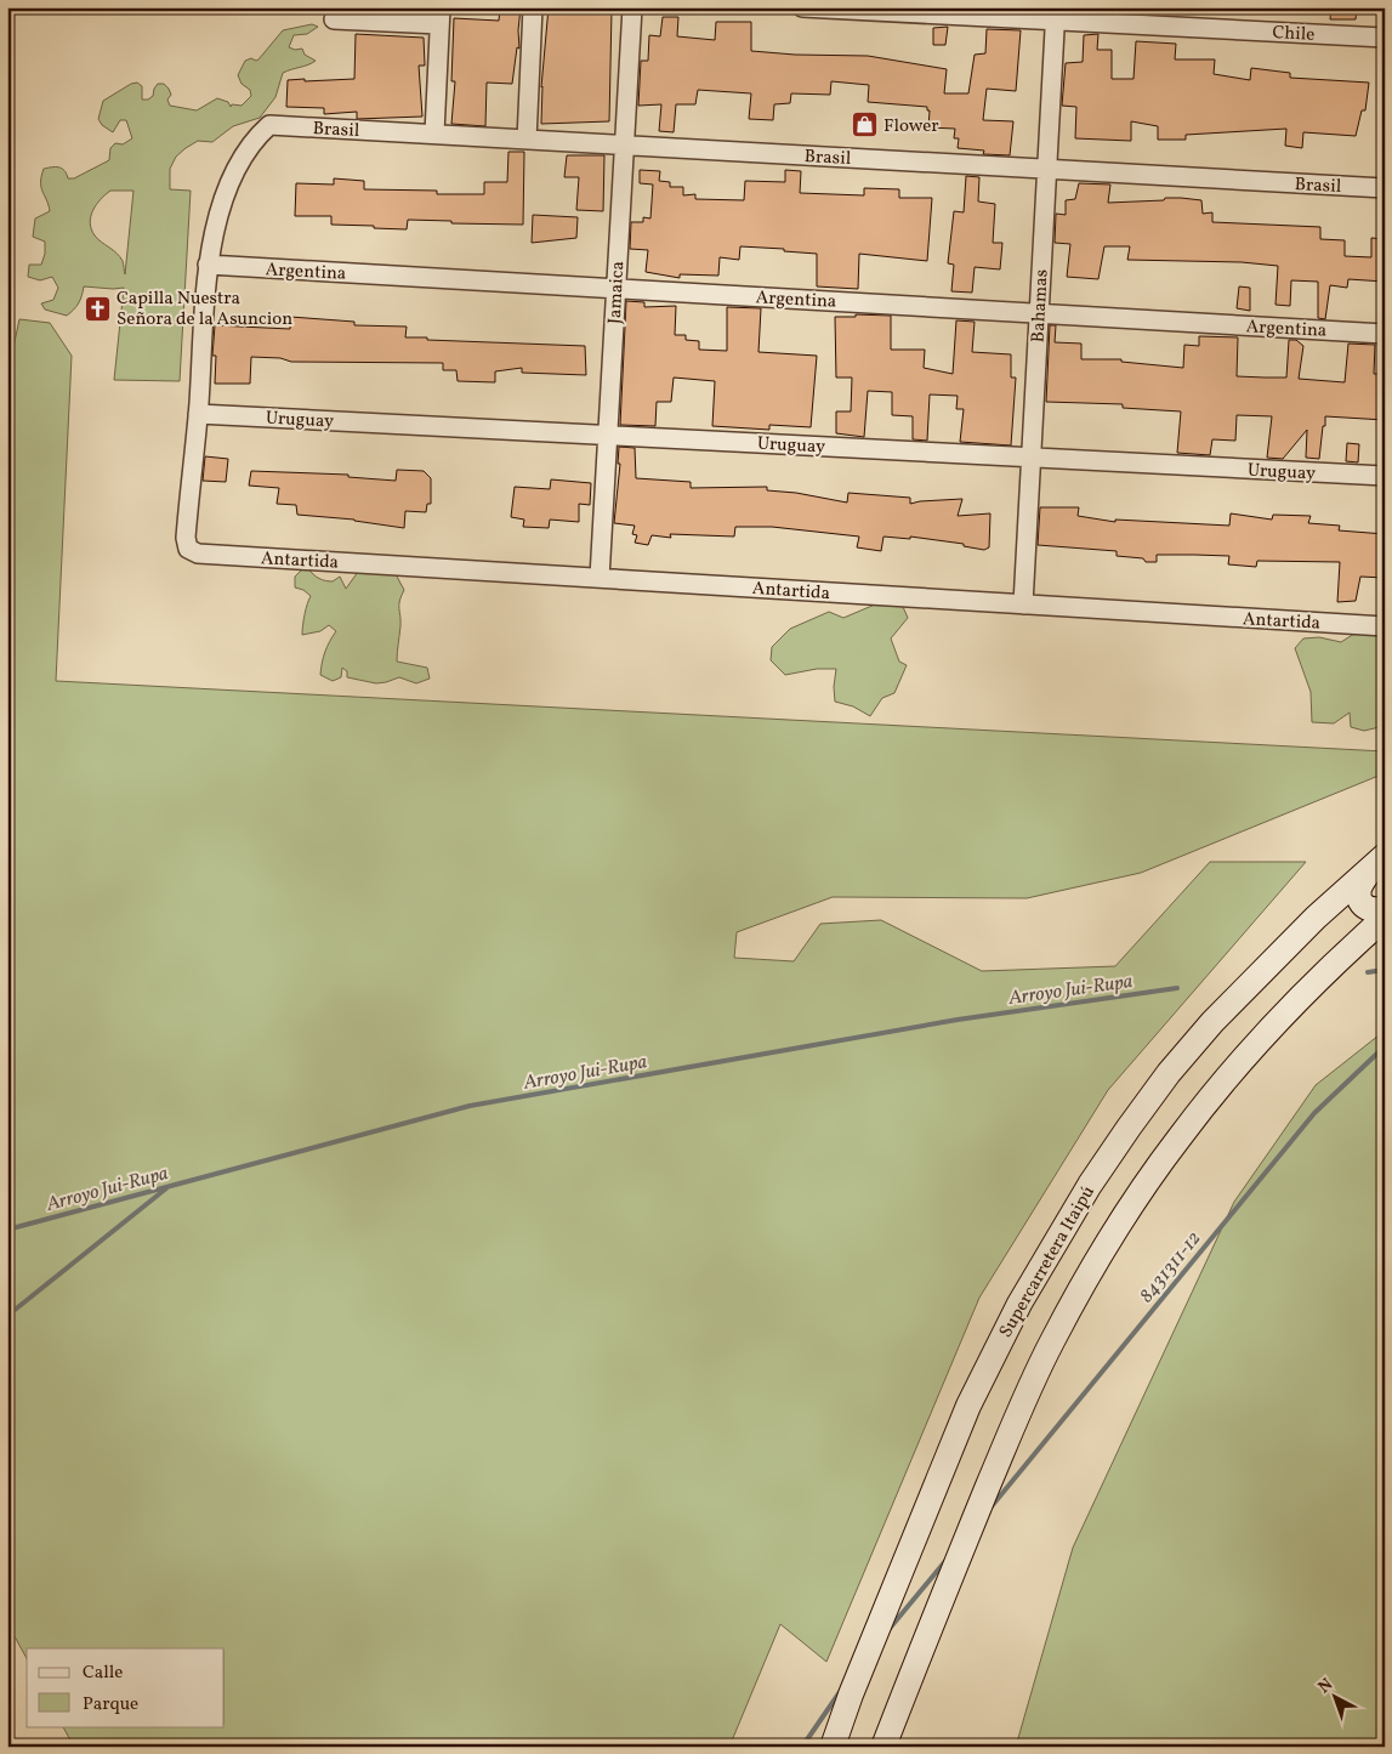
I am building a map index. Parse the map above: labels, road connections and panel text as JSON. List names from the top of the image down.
{
  "streets": {
    "street": [
      "Chile",
      "Brasil",
      "Argentina",
      "Jamaica",
      "Bahamas",
      "Uruguay",
      "Antartida",
      "Supercarretera Itaipú"
    ]
  },
  "crossings": [
    ["Chile", "Bahamas"],
    ["Brasil", "Argentina"],
    ["Brasil", "Jamaica"],
    ["Brasil", "Bahamas"],
    ["Argentina", "Jamaica"],
    ["Argentina", "Bahamas"],
    ["Jamaica", "Uruguay"],
    ["Jamaica", "Antartida"],
    ["Bahamas", "Uruguay"],
    ["Bahamas", "Antartida"],
    ["Uruguay", "Antartida"]
  ],
  "water": ["Arroyo Jui-Rupa", "8431311-12"],
  "places": {
    "shop": ["Flower"],
    "church": ["Capilla Nuestra Señora de la Asuncion"]
  },
  "legend": ["Calle", "Parque"],
  "north": "top left"
}
